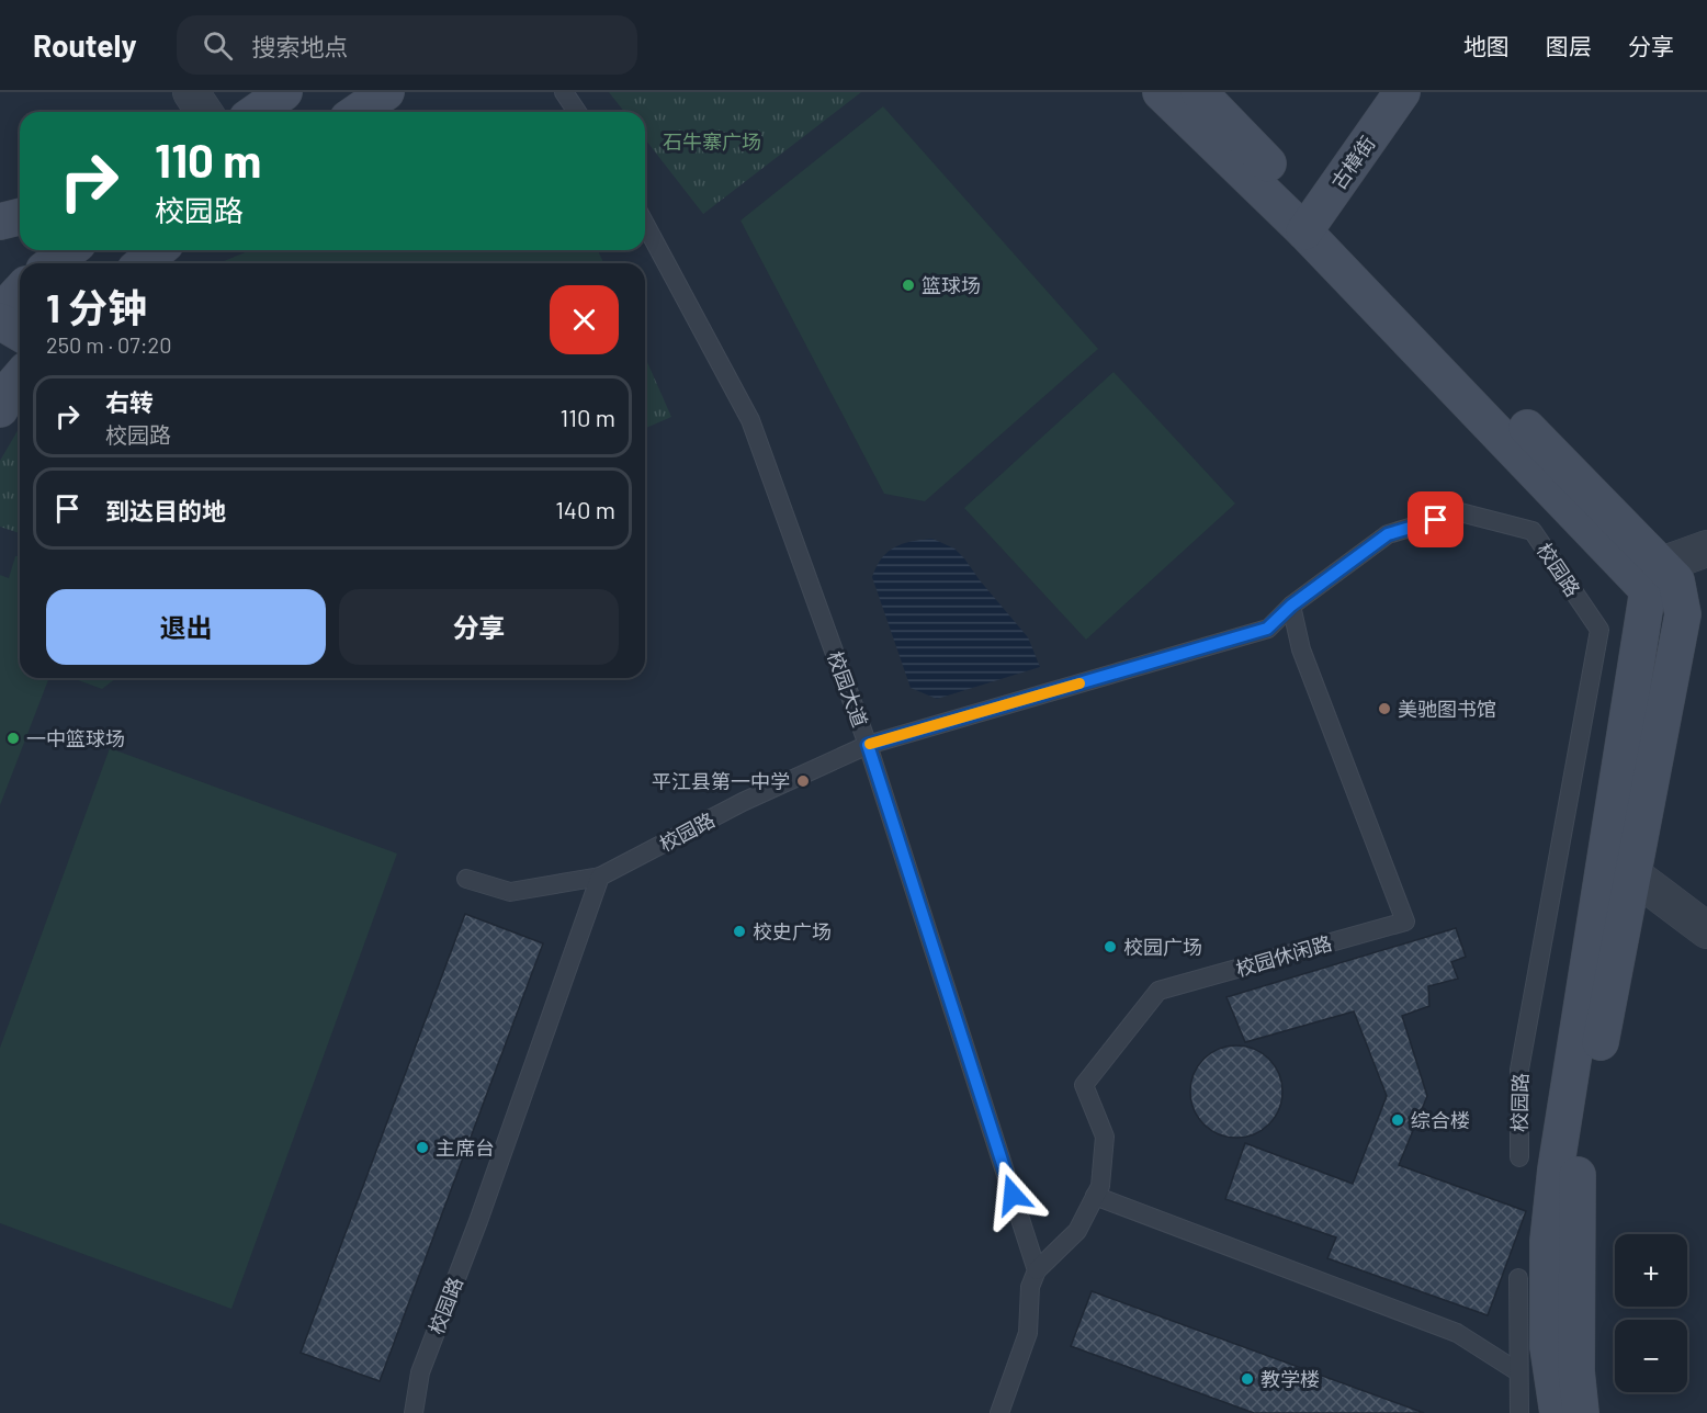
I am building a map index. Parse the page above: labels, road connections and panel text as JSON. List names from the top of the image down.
{
  "streets": {
    "street": ["古樟街"],
    "lane": ["校园路", "校园大道", "校园休闲路"]
  },
  "crossings": [
    ["校园路", "校园大道"],
    ["校园路", "校园休闲路"],
    ["校园大道", "校园休闲路"]
  ],
  "parks": ["石牛寨广场"],
  "places": [
    "篮球场",
    "美驰图书馆",
    "一中篮球场",
    "平江县第一中学",
    "校史广场",
    "校园广场",
    "综合楼",
    "主席台",
    "教学楼"
  ],
  "page": {
    "header": "Routely",
    "search": "搜索地点",
    "nav": ["地图", "图层", "分享"],
    "turn": ["110 m", "校园路"],
    "heading": ["1 分钟", "250 m · 07:20"],
    "list": [
      {
        "name": "右转",
        "note": "校园路",
        "value": "110 m"
      },
      {
        "name": "到达目的地",
        "value": "140 m"
      }
    ],
    "buttons": ["退出", "分享"],
    "map_buttons": ["+", "−"]
  }
}
